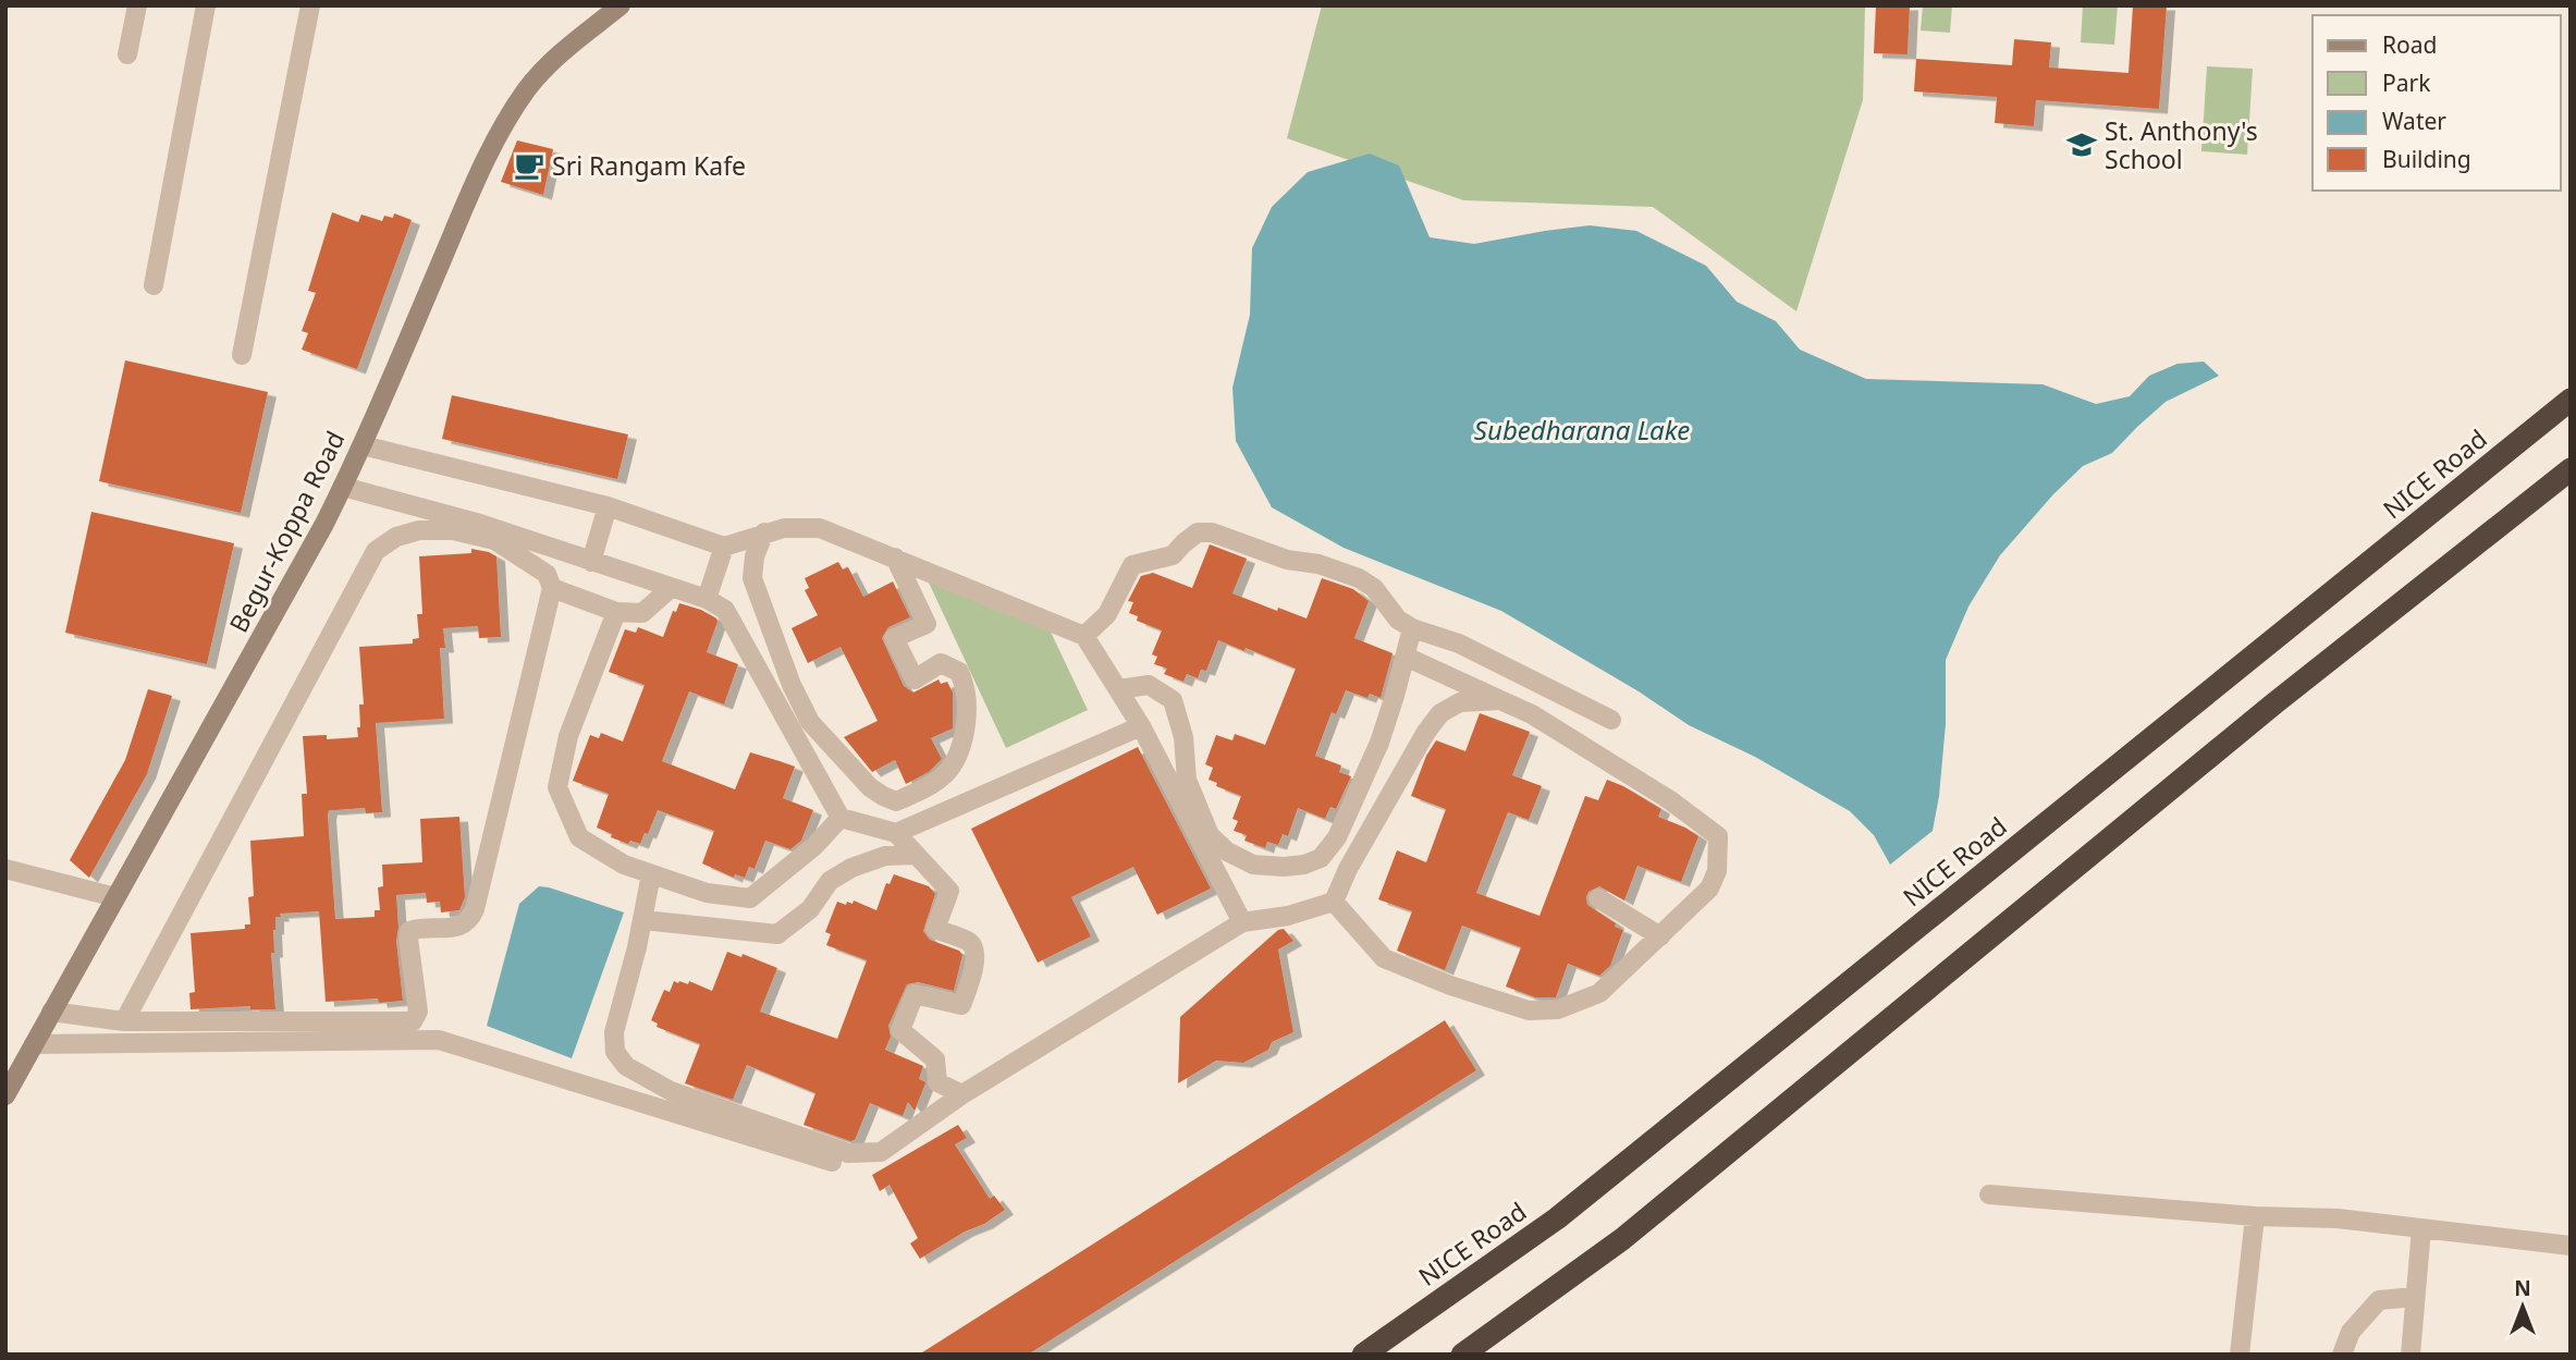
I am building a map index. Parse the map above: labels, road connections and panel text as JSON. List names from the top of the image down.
{
  "streets": {
    "highway": ["NICE Road"],
    "main road": ["Begur-Koppa Road"]
  },
  "water": ["Subedharana Lake"],
  "places": {
    "school or university": ["St. Anthony's School"],
    "cafe": ["Sri Rangam Kafe"]
  },
  "legend": [
    "Road",
    "Park",
    "Water",
    "Building"
  ],
  "north": "top"
}
